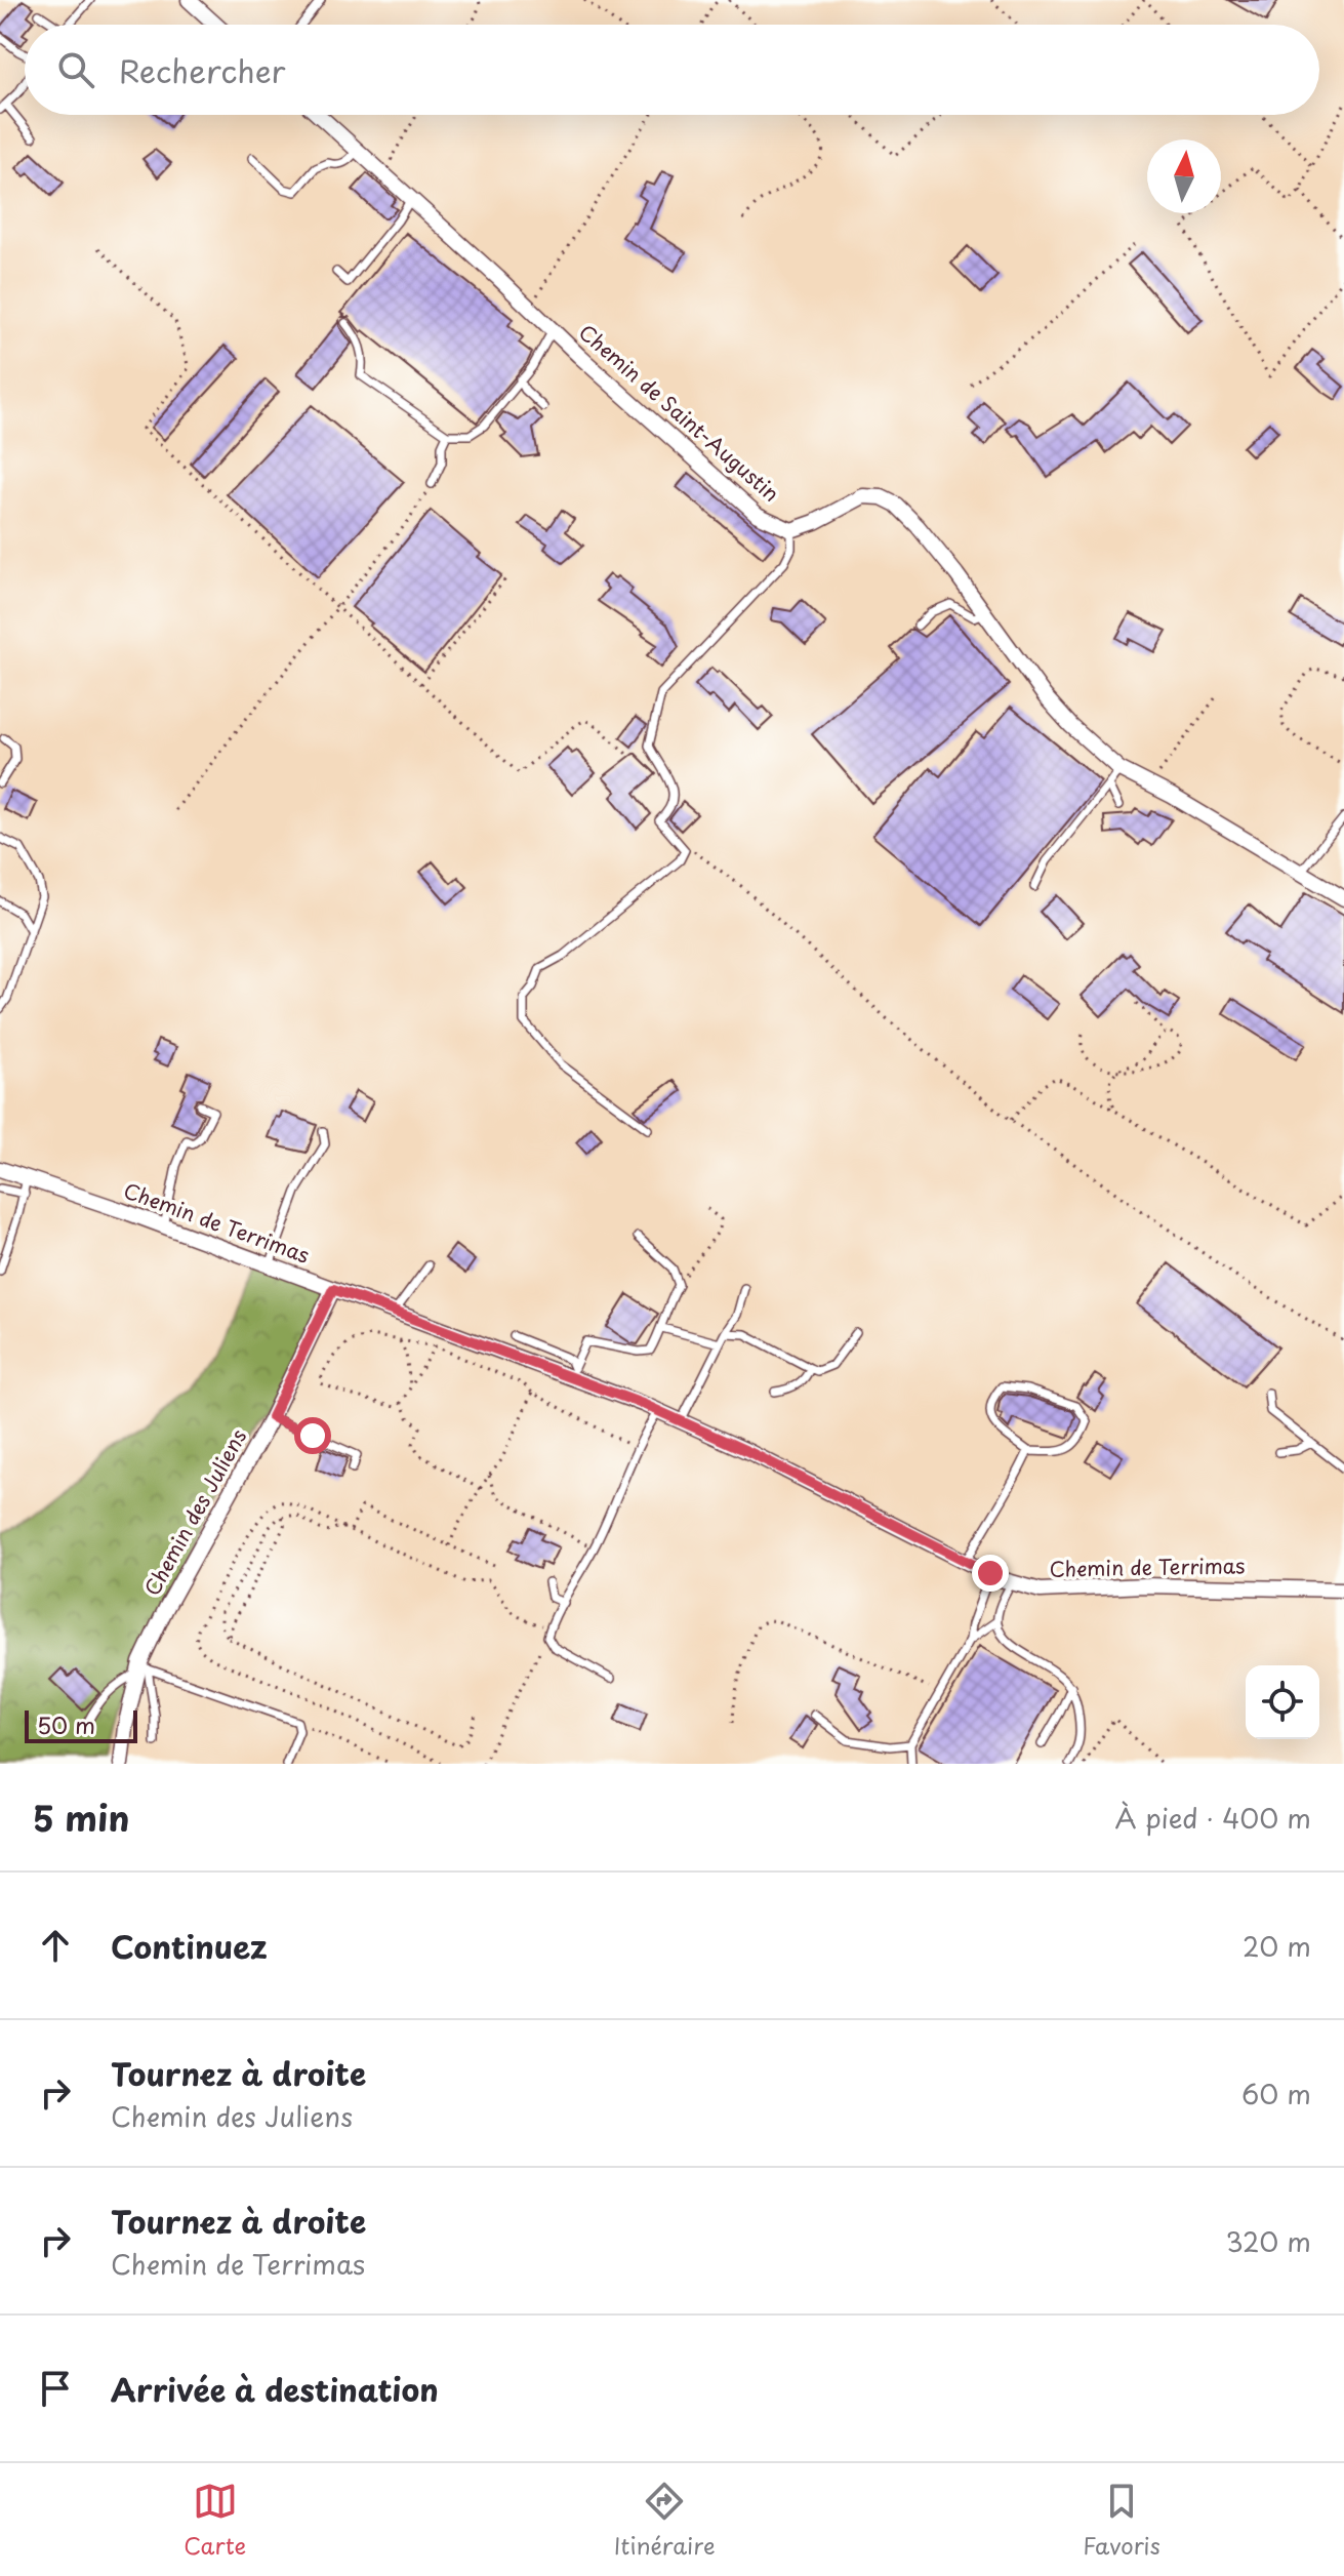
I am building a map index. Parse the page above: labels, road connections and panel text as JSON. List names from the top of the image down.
{
  "streets": {
    "street": ["Chemin de Saint-Augustin", "Chemin de Terrimas", "Chemin des Juliens"]
  },
  "crossings": [
    ["Chemin de Terrimas", "Chemin des Juliens"]
  ],
  "scale_bar": "50 m",
  "north": "top",
  "page": {
    "search": "Rechercher",
    "scale": "50 m",
    "heading": ["5 min", "À pied · 400 m"],
    "list": [
      ["Continuez", "20 m"],
      ["Tournez à droite", "Chemin des Juliens", "60 m"],
      ["Tournez à droite", "Chemin de Terrimas", "320 m"],
      "Arrivée à destination"
    ],
    "nav": ["Carte", "Itinéraire", "Favoris"]
  }
}
